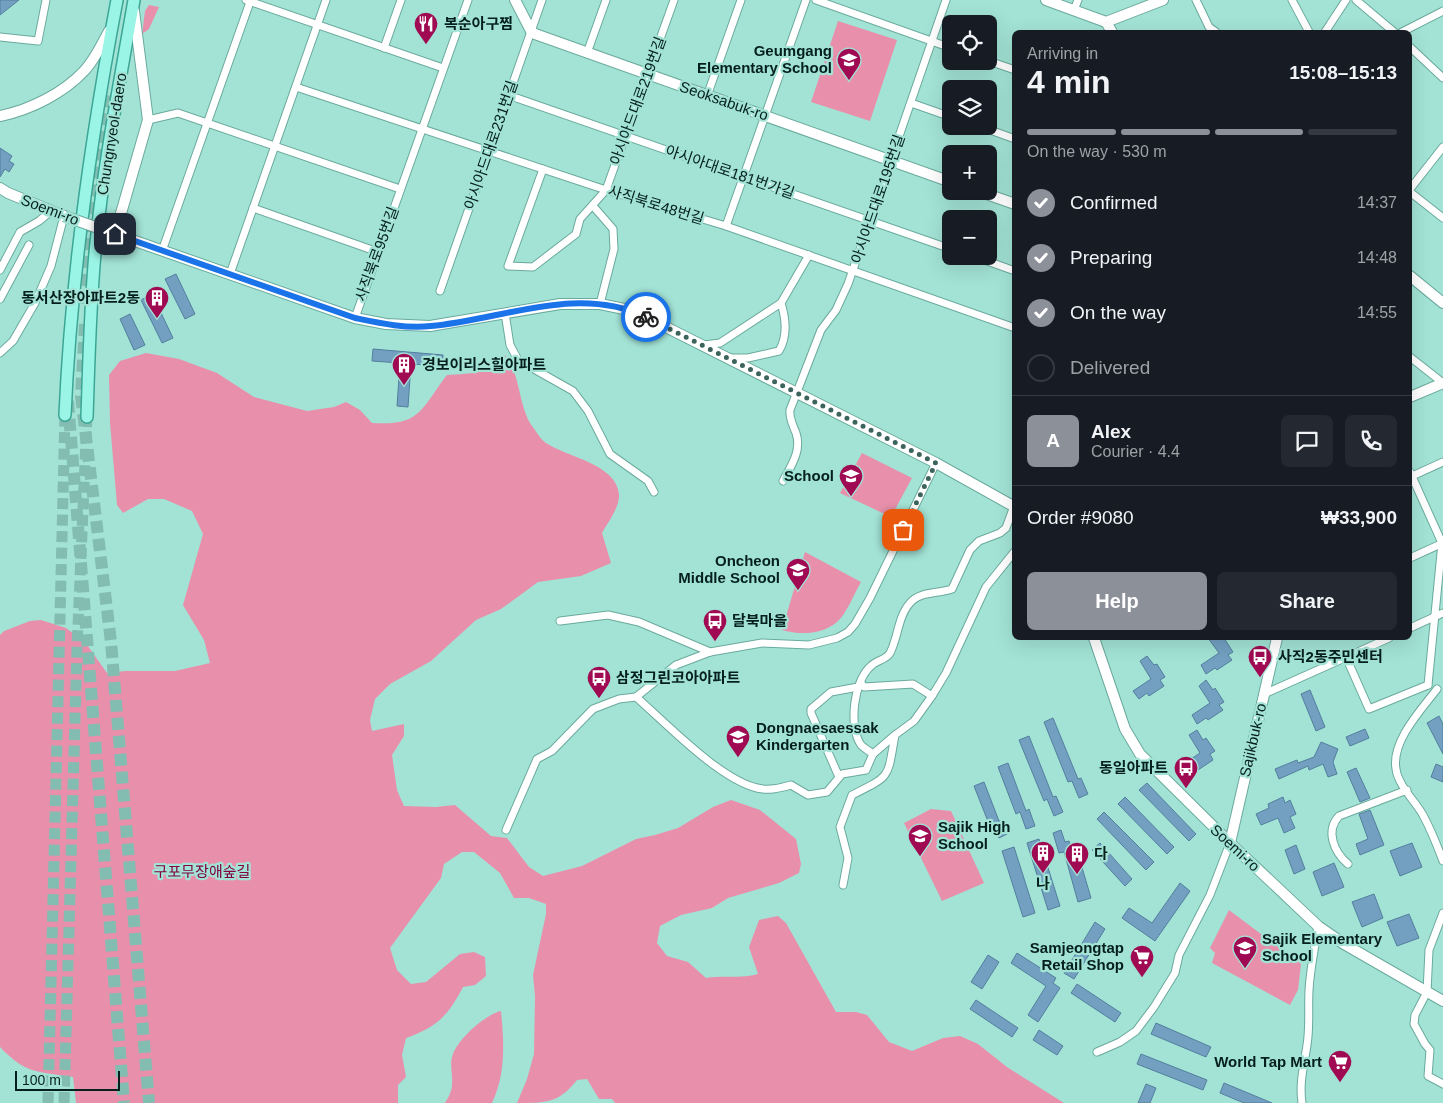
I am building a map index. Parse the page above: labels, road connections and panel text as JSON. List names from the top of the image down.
{
  "streets": {
    "main road": [
      "Seoksabuk-ro",
      "Chungnyeol-daero",
      "Soemi-ro",
      "Sajikbuk-ro"
    ],
    "street": [
      "아시아드대로219번길",
      "아시아드대로231번길",
      "아시아대로181번가길",
      "아시아드대로195번길",
      "사직북로48번길",
      "사직북로95번길"
    ]
  },
  "crossings": [
    ["아시아드대로219번길", "Seoksabuk-ro"],
    ["아시아드대로219번길", "아시아대로181번가길"],
    ["아시아드대로219번길", "사직북로48번길"],
    ["Seoksabuk-ro", "아시아드대로231번길"],
    ["Seoksabuk-ro", "아시아드대로195번길"],
    ["아시아드대로231번길", "아시아대로181번가길"],
    ["아시아드대로231번길", "사직북로48번길"],
    ["아시아대로181번가길", "아시아드대로195번길"],
    ["아시아드대로195번길", "사직북로48번길"],
    ["아시아드대로195번길", "Soemi-ro"],
    ["사직북로48번길", "사직북로95번길"],
    ["Soemi-ro", "사직북로95번길"],
    ["Soemi-ro", "Sajikbuk-ro"]
  ],
  "parks": ["구포무장애숲길"],
  "places": {
    "restaurant": ["복순아구찜"],
    "school or university": [
      "Geumgang Elementary School",
      "School",
      "Oncheon Middle School",
      "Dongnaesaessak Kindergarten",
      "Sajik High School",
      "Sajik Elementary School"
    ],
    "building": [
      "동서산장아파트2동",
      "경보이리스힐아파트",
      "나",
      "다"
    ],
    "bus stop": [
      "달북마을",
      "사직2동주민센터",
      "삼정그린코아아파트",
      "동일아파트"
    ],
    "supermarket": ["Samjeongtap Retail Shop", "World Tap Mart"]
  },
  "scale_bar": "100 m",
  "page": {
    "map_buttons": ["+", "−"],
    "heading": ["4 min", "Arriving in", "15:08–15:13"],
    "panel": [
      "Alex",
      "Courier · 4.4",
      "Order #9080",
      "₩33,900"
    ],
    "bar": "On the way · 530 m",
    "list": [
      ["Confirmed", "14:37"],
      ["Preparing", "14:48"],
      ["On the way", "14:55"],
      "Delivered"
    ],
    "round": "A",
    "buttons": ["Help", "Share"],
    "scale": "100 m"
  }
}
